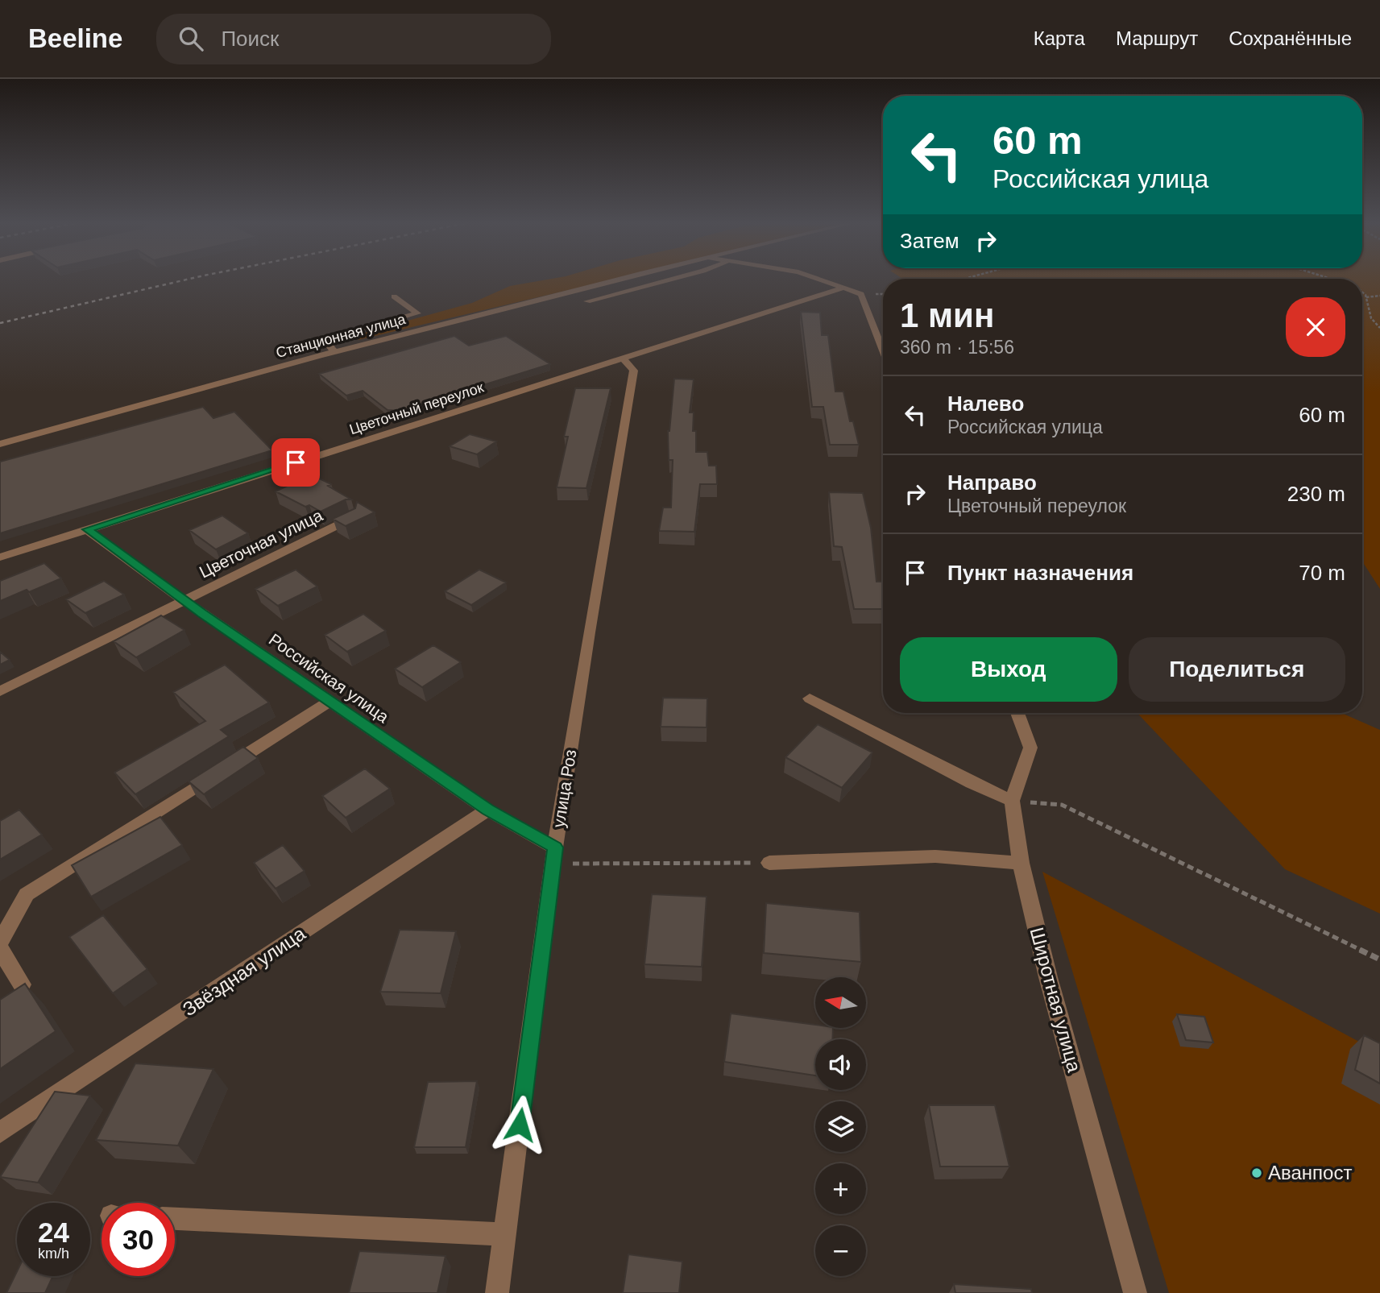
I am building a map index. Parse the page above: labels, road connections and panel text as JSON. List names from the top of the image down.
{
  "streets": {
    "street": [
      "Станционная улица",
      "Цветочный переулок",
      "Цветочная улица",
      "Российская улица",
      "улица Роз",
      "Звёздная улица",
      "Широтная улица"
    ]
  },
  "crossings": [
    ["Цветочный переулок", "Российская улица"],
    ["Цветочный переулок", "улица Роз"],
    ["Цветочная улица", "Российская улица"],
    ["Российская улица", "улица Роз"],
    ["Российская улица", "Звёздная улица"]
  ],
  "places": ["Аванпост"],
  "north": "left",
  "page": {
    "header": "Beeline",
    "search": "Поиск",
    "nav": ["Карта", "Маршрут", "Сохранённые"],
    "turn": ["60 m", "Российская улица"],
    "then": "Затем",
    "heading": ["1 мин", "360 m · 15:56"],
    "list": [
      {
        "name": "Налево",
        "note": "Российская улица",
        "value": "60 m"
      },
      {
        "name": "Направо",
        "note": "Цветочный переулок",
        "value": "230 m"
      },
      {
        "name": "Пункт назначения",
        "value": "70 m"
      }
    ],
    "buttons": ["Выход", "Поделиться"],
    "map_buttons": ["+", "−"],
    "speed": "24 km/h",
    "limit": "30"
  }
}
